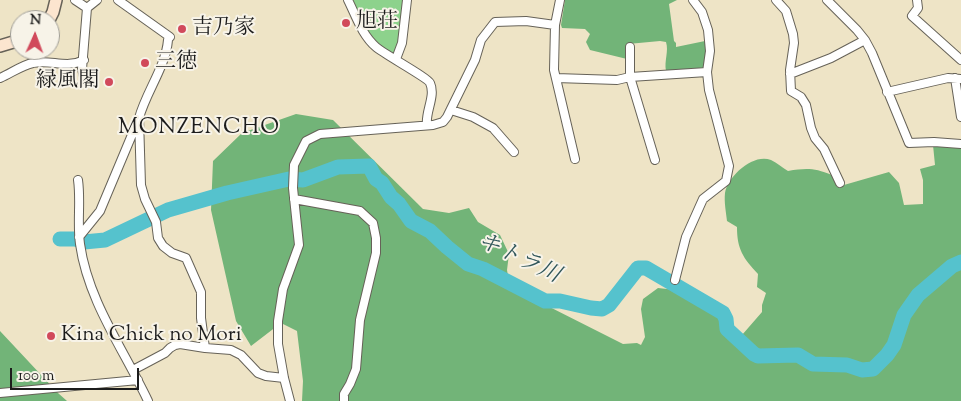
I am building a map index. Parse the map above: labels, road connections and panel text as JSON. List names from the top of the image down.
{
  "districts": ["MONZENCHO"],
  "water": ["キトラ川"],
  "places": [
    "旭荘",
    "吉乃家",
    "三徳",
    "緑風閣",
    "Kina Chick no Mori"
  ],
  "scale_bar": "100 m",
  "north": "top"
}
